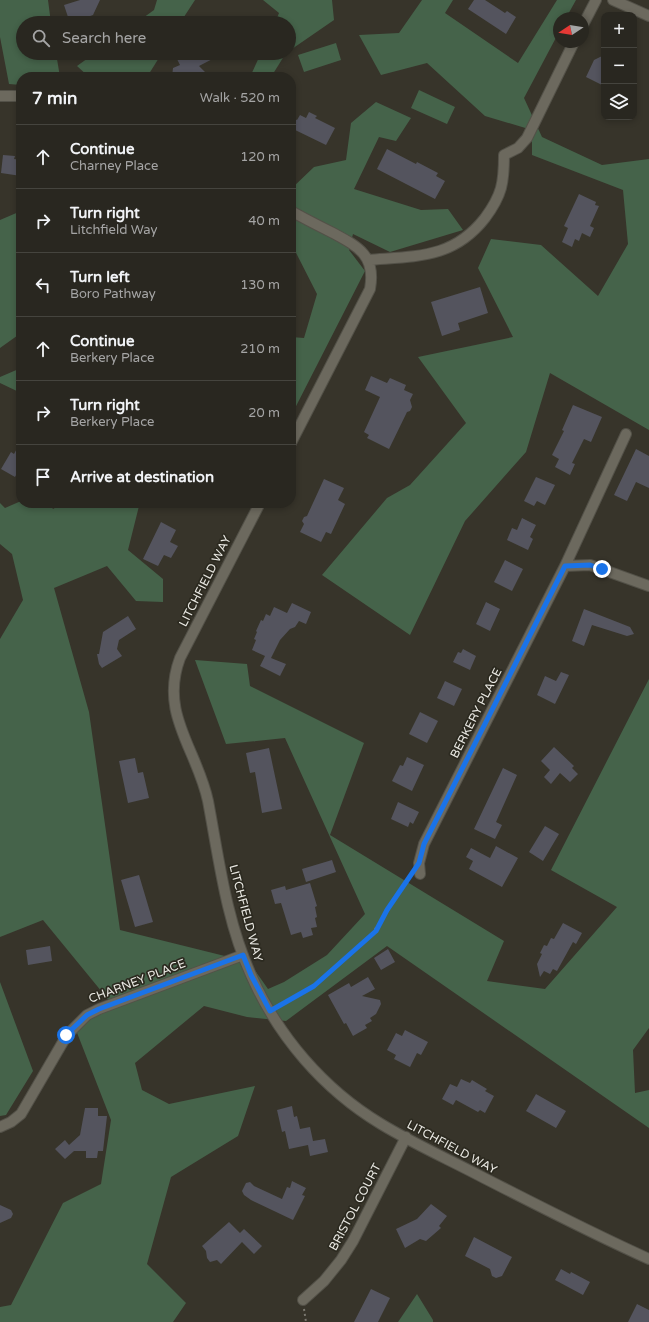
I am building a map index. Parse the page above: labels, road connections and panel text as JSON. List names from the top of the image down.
{
  "streets": {
    "street": [
      "LITCHFIELD WAY",
      "BERKERY PLACE",
      "CHARNEY PLACE",
      "BRISTOL COURT"
    ]
  },
  "crossings": [
    ["LITCHFIELD WAY", "CHARNEY PLACE"],
    ["LITCHFIELD WAY", "BRISTOL COURT"]
  ],
  "north": "left",
  "page": {
    "map_buttons": ["+", "−"],
    "search": "Search here",
    "heading": ["7 min", "Walk · 520 m"],
    "list": [
      ["Continue", "Charney Place", "120 m"],
      ["Turn right", "Litchfield Way", "40 m"],
      ["Turn left", "Boro Pathway", "130 m"],
      ["Continue", "Berkery Place", "210 m"],
      ["Turn right", "Berkery Place", "20 m"],
      "Arrive at destination"
    ]
  }
}
